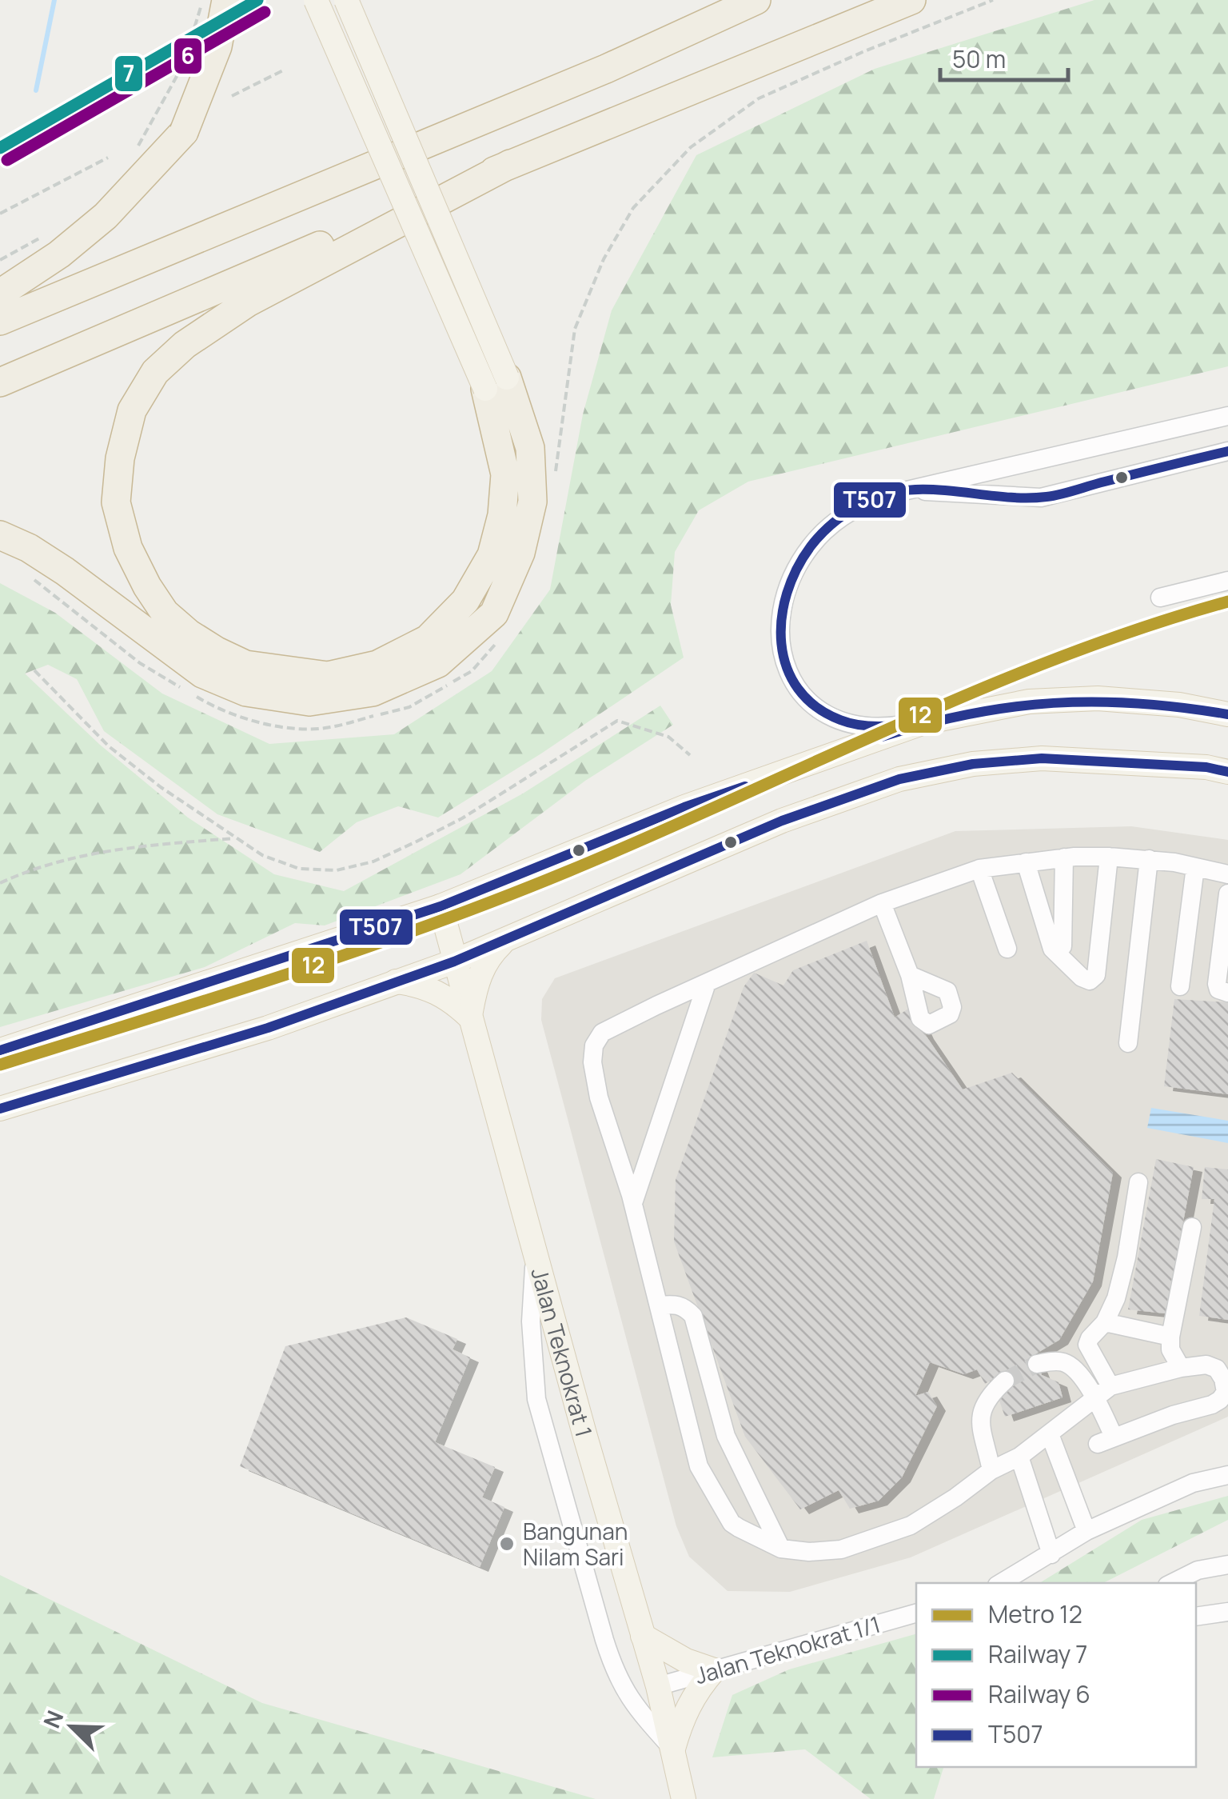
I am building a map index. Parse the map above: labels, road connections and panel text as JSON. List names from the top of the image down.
{
  "streets": {
    "main road": ["Jalan Teknokrat 1"],
    "street": ["Jalan Teknokrat 1/1"]
  },
  "crossings": [
    ["Jalan Teknokrat 1", "Jalan Teknokrat 1/1"]
  ],
  "places": ["Bangunan Nilam Sari"],
  "lines": [
    "rail line 7",
    "rail line 6",
    "transit line T507",
    "metro line 12"
  ],
  "legend": [
    "Metro 12",
    "Railway 7",
    "Railway 6",
    "T507"
  ],
  "scale_bar": "50 m",
  "north": "top left"
}
